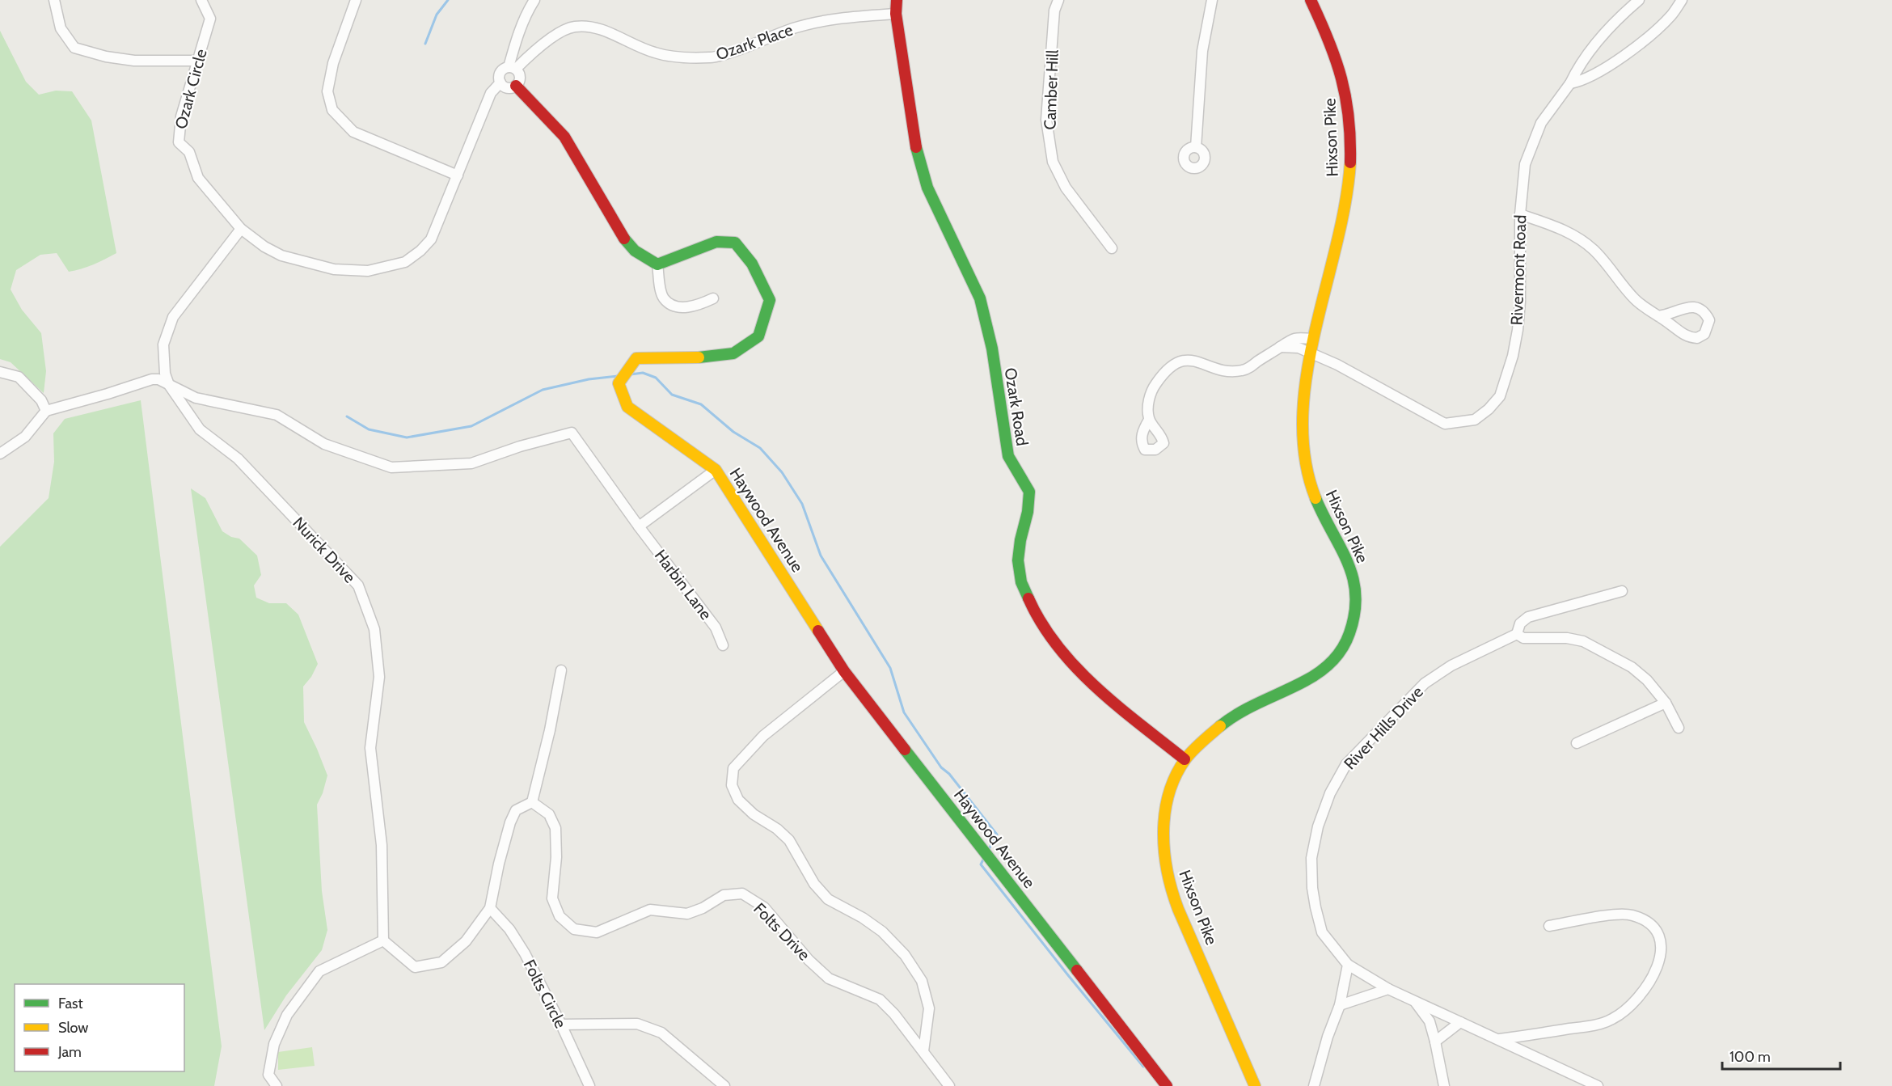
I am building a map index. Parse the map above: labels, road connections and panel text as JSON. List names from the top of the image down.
{
  "streets": {
    "street": [
      "Ozark Place",
      "Ozark Circle",
      "Camber Hill",
      "Hixson Pike",
      "Rivermont Road",
      "Ozark Road",
      "Haywood Avenue",
      "Nurick Drive",
      "Harbin Lane",
      "River Hills Drive",
      "Folts Drive",
      "Folts Circle"
    ]
  },
  "crossings": [
    ["Ozark Place", "Ozark Circle"],
    ["Ozark Place", "Ozark Road"],
    ["Ozark Circle", "Nurick Drive"],
    ["Hixson Pike", "Rivermont Road"],
    ["Hixson Pike", "Ozark Road"],
    ["Nurick Drive", "Harbin Lane"]
  ],
  "legend": ["Fast", "Slow", "Jam"],
  "scale_bar": "100 m"
}
